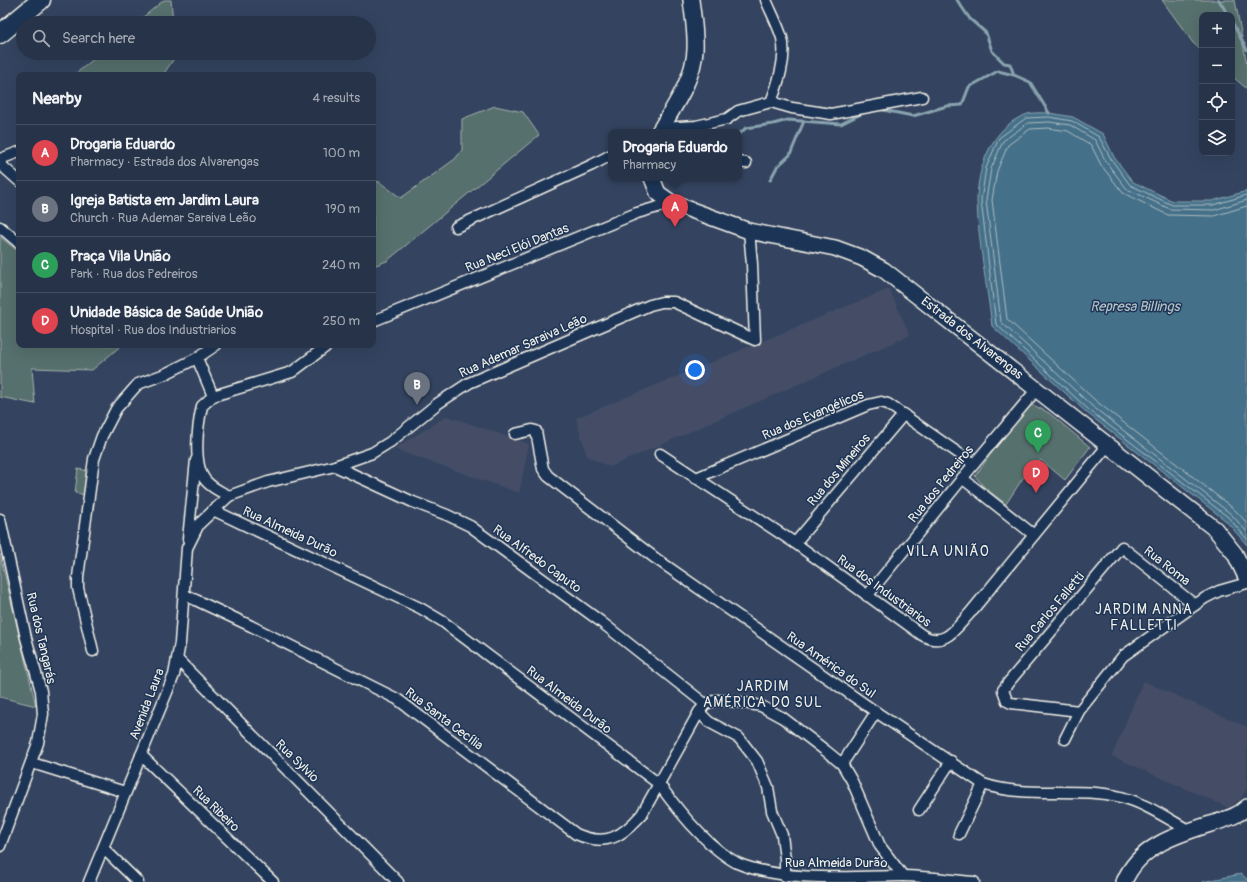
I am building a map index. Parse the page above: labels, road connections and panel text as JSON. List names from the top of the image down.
{
  "streets": {
    "main road": ["Estrada dos Alvarengas"],
    "street": [
      "Rua Neci Elói Dantas",
      "Rua Ademar Saraiva Leão",
      "Rua dos Evangélicos",
      "Rua dos Mineiros",
      "Rua dos Pedreiros",
      "Rua Almeida Durão",
      "Rua Alfredo Caputo",
      "Rua Roma",
      "Rua dos Industriarios",
      "Rua Carlos Falletti",
      "Rua dos Tangarás",
      "Rua América do Sul",
      "Avenida Laura",
      "Rua Santa Cecília",
      "Rua Sylvio",
      "Rua Ribeiro"
    ]
  },
  "crossings": [
    ["Rua Neci Elói Dantas", "Estrada dos Alvarengas"],
    ["Estrada dos Alvarengas", "Rua Ademar Saraiva Leão"],
    ["Estrada dos Alvarengas", "Rua dos Pedreiros"],
    ["Estrada dos Alvarengas", "Rua dos Industriarios"],
    ["Rua Ademar Saraiva Leão", "Rua Almeida Durão"],
    ["Rua Ademar Saraiva Leão", "Rua Alfredo Caputo"],
    ["Rua Ademar Saraiva Leão", "Avenida Laura"],
    ["Rua dos Evangélicos", "Rua dos Mineiros"],
    ["Rua dos Evangélicos", "Rua dos Pedreiros"],
    ["Rua dos Evangélicos", "Rua dos Industriarios"],
    ["Rua dos Mineiros", "Rua dos Industriarios"],
    ["Rua dos Pedreiros", "Rua dos Industriarios"],
    ["Rua Almeida Durão", "Rua Alfredo Caputo"],
    ["Rua Almeida Durão", "Avenida Laura"],
    ["Rua Almeida Durão", "Rua Santa Cecília"],
    ["Rua Alfredo Caputo", "Rua Santa Cecília"],
    ["Rua Roma", "Rua Carlos Falletti"],
    ["Avenida Laura", "Rua Santa Cecília"],
    ["Avenida Laura", "Rua Sylvio"],
    ["Avenida Laura", "Rua Ribeiro"]
  ],
  "districts": ["VILA UNIÃO", "JARDIM ANNA FALLETTI", "JARDIM AMÉRICA DO SUL"],
  "water": ["Represa Billings"],
  "page": {
    "map_buttons": ["+", "−"],
    "search": "Search here",
    "heading": ["Nearby", "4 results"],
    "list": [
      {
        "mark": "A",
        "name": "Drogaria Eduardo",
        "note": "Pharmacy · Estrada dos Alvarengas",
        "value": "100 m"
      },
      {
        "mark": "B",
        "name": "Igreja Batista em Jardim Laura",
        "note": "Church · Rua Ademar Saraiva Leão",
        "value": "190 m"
      },
      {
        "mark": "C",
        "name": "Praça Vila União",
        "note": "Park · Rua dos Pedreiros",
        "value": "240 m"
      },
      {
        "mark": "D",
        "name": "Unidade Básica de Saúde União",
        "note": "Hospital · Rua dos Industriarios",
        "value": "250 m"
      }
    ],
    "popup": ["Drogaria Eduardo", "Pharmacy"],
    "pins": [
      "A",
      "B",
      "C",
      "D"
    ]
  }
}
